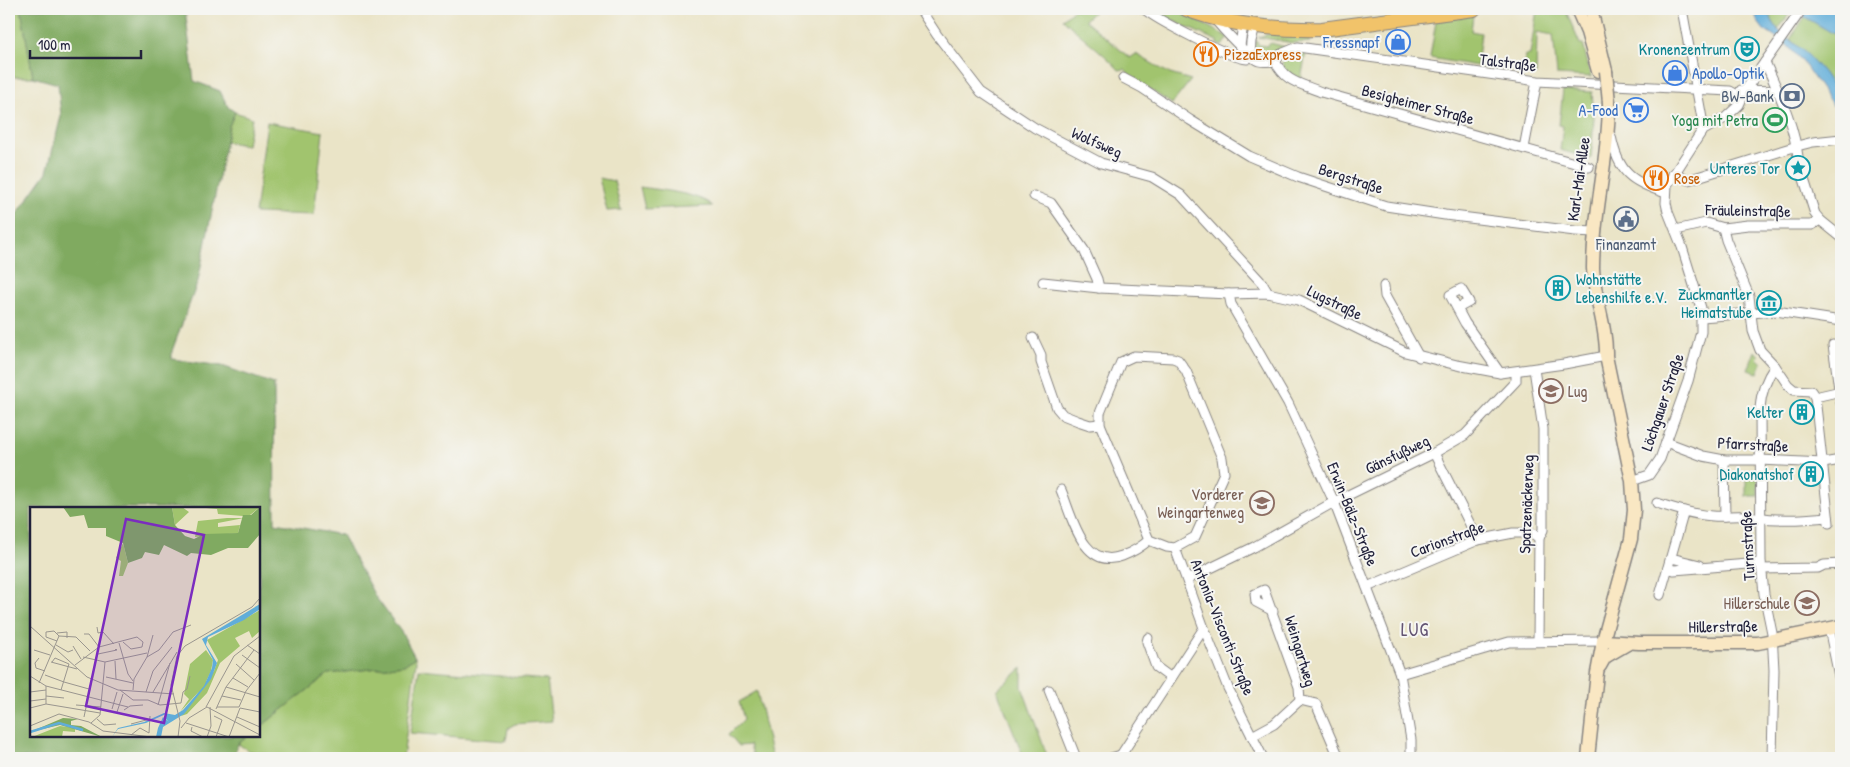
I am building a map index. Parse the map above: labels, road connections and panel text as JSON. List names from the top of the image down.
{
  "streets": {
    "main road": ["Karl-Mai-Allee", "Hillerstraße"],
    "street": [
      "Talstraße",
      "Besigheimer Straße",
      "Wolfsweg",
      "Bergstraße",
      "Fräuleinstraße",
      "Lugstraße",
      "Löchgauer Straße",
      "Pfarrstraße",
      "Gänsfußweg",
      "Spatzenäckerweg",
      "Erwin-Bälz-Straße",
      "Carionstraße",
      "Turmstraße",
      "Antonia-Visconti-Straße",
      "Weingartweg"
    ]
  },
  "crossings": [
    ["Talstraße", "Besigheimer Straße"],
    ["Besigheimer Straße", "Karl-Mai-Allee"],
    ["Wolfsweg", "Lugstraße"],
    ["Bergstraße", "Karl-Mai-Allee"],
    ["Karl-Mai-Allee", "Lugstraße"],
    ["Karl-Mai-Allee", "Löchgauer Straße"],
    ["Fräuleinstraße", "Löchgauer Straße"],
    ["Lugstraße", "Gänsfußweg"],
    ["Lugstraße", "Spatzenäckerweg"],
    ["Lugstraße", "Erwin-Bälz-Straße"],
    ["Löchgauer Straße", "Pfarrstraße"],
    ["Pfarrstraße", "Turmstraße"],
    ["Gänsfußweg", "Erwin-Bälz-Straße"],
    ["Gänsfußweg", "Antonia-Visconti-Straße"],
    ["Spatzenäckerweg", "Carionstraße"],
    ["Erwin-Bälz-Straße", "Carionstraße"],
    ["Turmstraße", "Hillerstraße"],
    ["Antonia-Visconti-Straße", "Weingartweg"]
  ],
  "districts": ["LUG"],
  "places": {
    "shop": ["Fressnapf", "Apollo-Optik"],
    "theatre": ["Kronenzentrum"],
    "restaurant": ["PizzaExpress", "Rose"],
    "bank": ["BW-Bank"],
    "supermarket": ["A-Food"],
    "sports": ["Yoga mit Petra"],
    "place": ["Unteres Tor"],
    "public building": ["Finanzamt"],
    "building": ["Wohnstätte Lebenshilfe e.V.", "Kelter", "Diakonatshof"],
    "museum": ["Zuckmantler Heimatstube"],
    "school or university": ["Lug", "Vorderer Weingartenweg", "Hillerschule"]
  },
  "scale_bar": "100 m"
}
